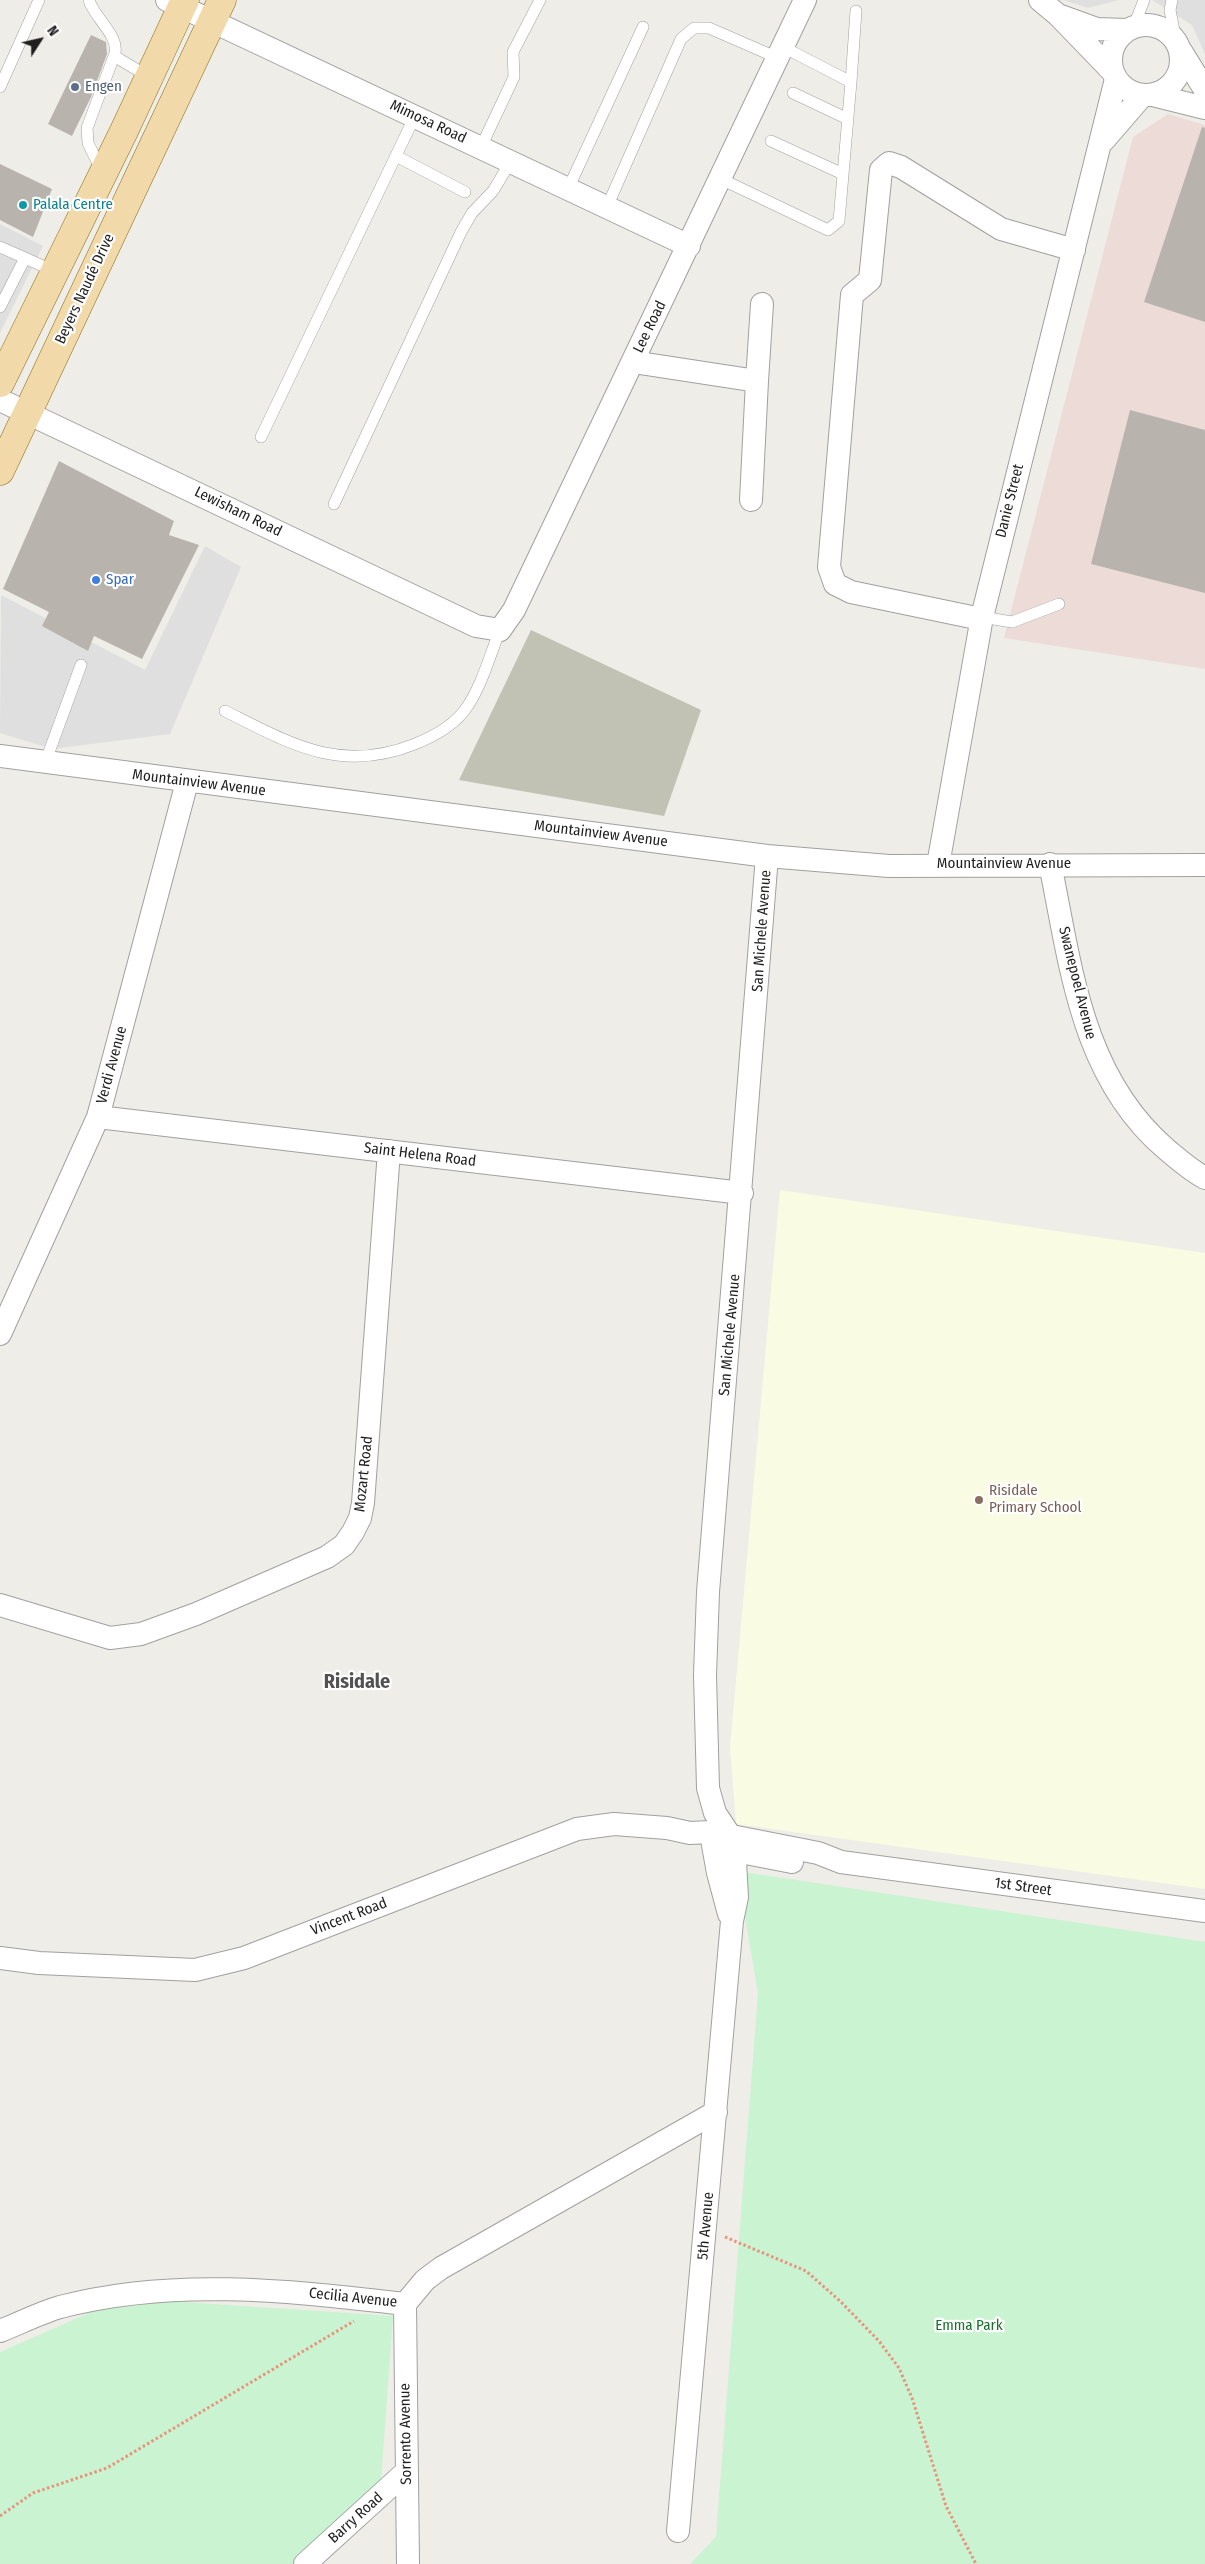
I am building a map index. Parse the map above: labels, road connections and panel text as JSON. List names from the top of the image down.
{
  "streets": {
    "main road": ["Beyers Naudé Drive"],
    "street": [
      "Mimosa Road",
      "Lee Road",
      "Danie Street",
      "Lewisham Road",
      "Mountainview Avenue",
      "San Michele Avenue",
      "Swanepoel Avenue",
      "Verdi Avenue",
      "Saint Helena Road",
      "Mozart Road",
      "1st Street",
      "Vincent Road",
      "5th Avenue",
      "Cecilia Avenue",
      "Sorrento Avenue",
      "Barry Road"
    ]
  },
  "crossings": [
    ["Mimosa Road", "Beyers Naudé Drive"],
    ["Mimosa Road", "Lee Road"],
    ["Beyers Naudé Drive", "Lewisham Road"],
    ["Lee Road", "Lewisham Road"],
    ["Danie Street", "Mountainview Avenue"],
    ["Mountainview Avenue", "San Michele Avenue"],
    ["Mountainview Avenue", "Swanepoel Avenue"],
    ["Mountainview Avenue", "Verdi Avenue"],
    ["San Michele Avenue", "Saint Helena Road"],
    ["San Michele Avenue", "1st Street"],
    ["San Michele Avenue", "Vincent Road"],
    ["San Michele Avenue", "5th Avenue"],
    ["Verdi Avenue", "Saint Helena Road"],
    ["Saint Helena Road", "Mozart Road"],
    ["1st Street", "Vincent Road"],
    ["5th Avenue", "Cecilia Avenue"],
    ["Cecilia Avenue", "Sorrento Avenue"],
    ["Sorrento Avenue", "Barry Road"]
  ],
  "districts": ["Risidale"],
  "parks": ["Emma Park"],
  "places": [
    "Engen",
    "Palala Centre",
    "Spar",
    "Risidale Primary School"
  ],
  "north": "top right"
}
